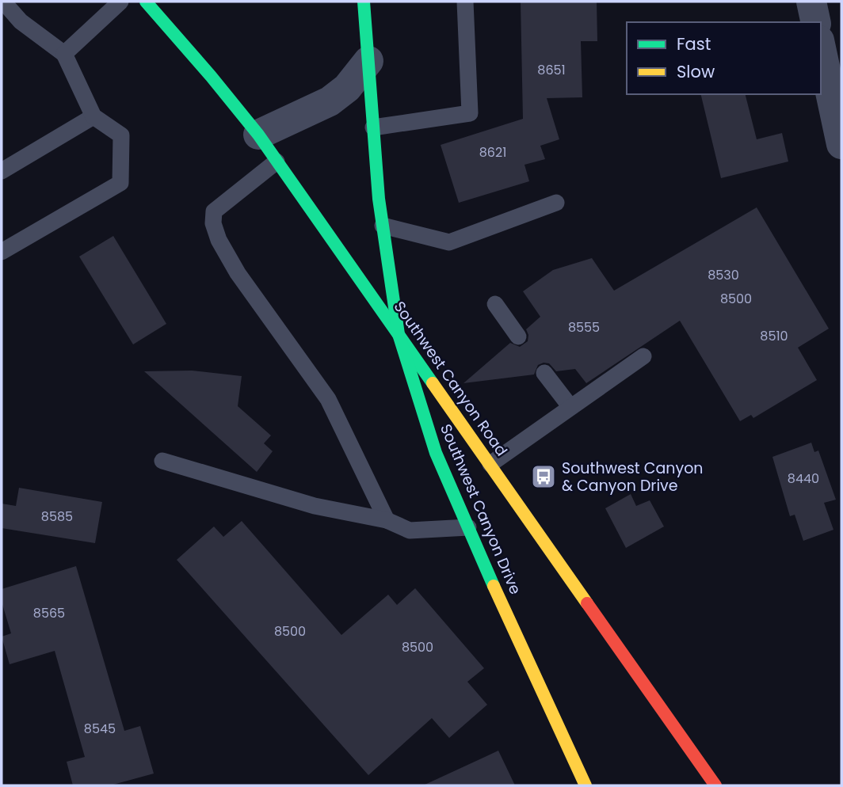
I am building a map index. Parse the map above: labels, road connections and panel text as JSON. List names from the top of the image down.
{
  "streets": {
    "main road": ["Southwest Canyon Road", "Southwest Canyon Drive"]
  },
  "crossings": [
    ["Southwest Canyon Road", "Southwest Canyon Drive"]
  ],
  "places": {
    "bus stop": ["Southwest Canyon & Canyon Drive"]
  },
  "house_numbers": [
    "8651",
    "8621",
    "8530",
    "8500",
    "8555",
    "8510",
    "8440",
    "8585",
    "8565",
    "8500",
    "8500",
    "8545"
  ],
  "legend": ["Fast", "Slow"]
}
